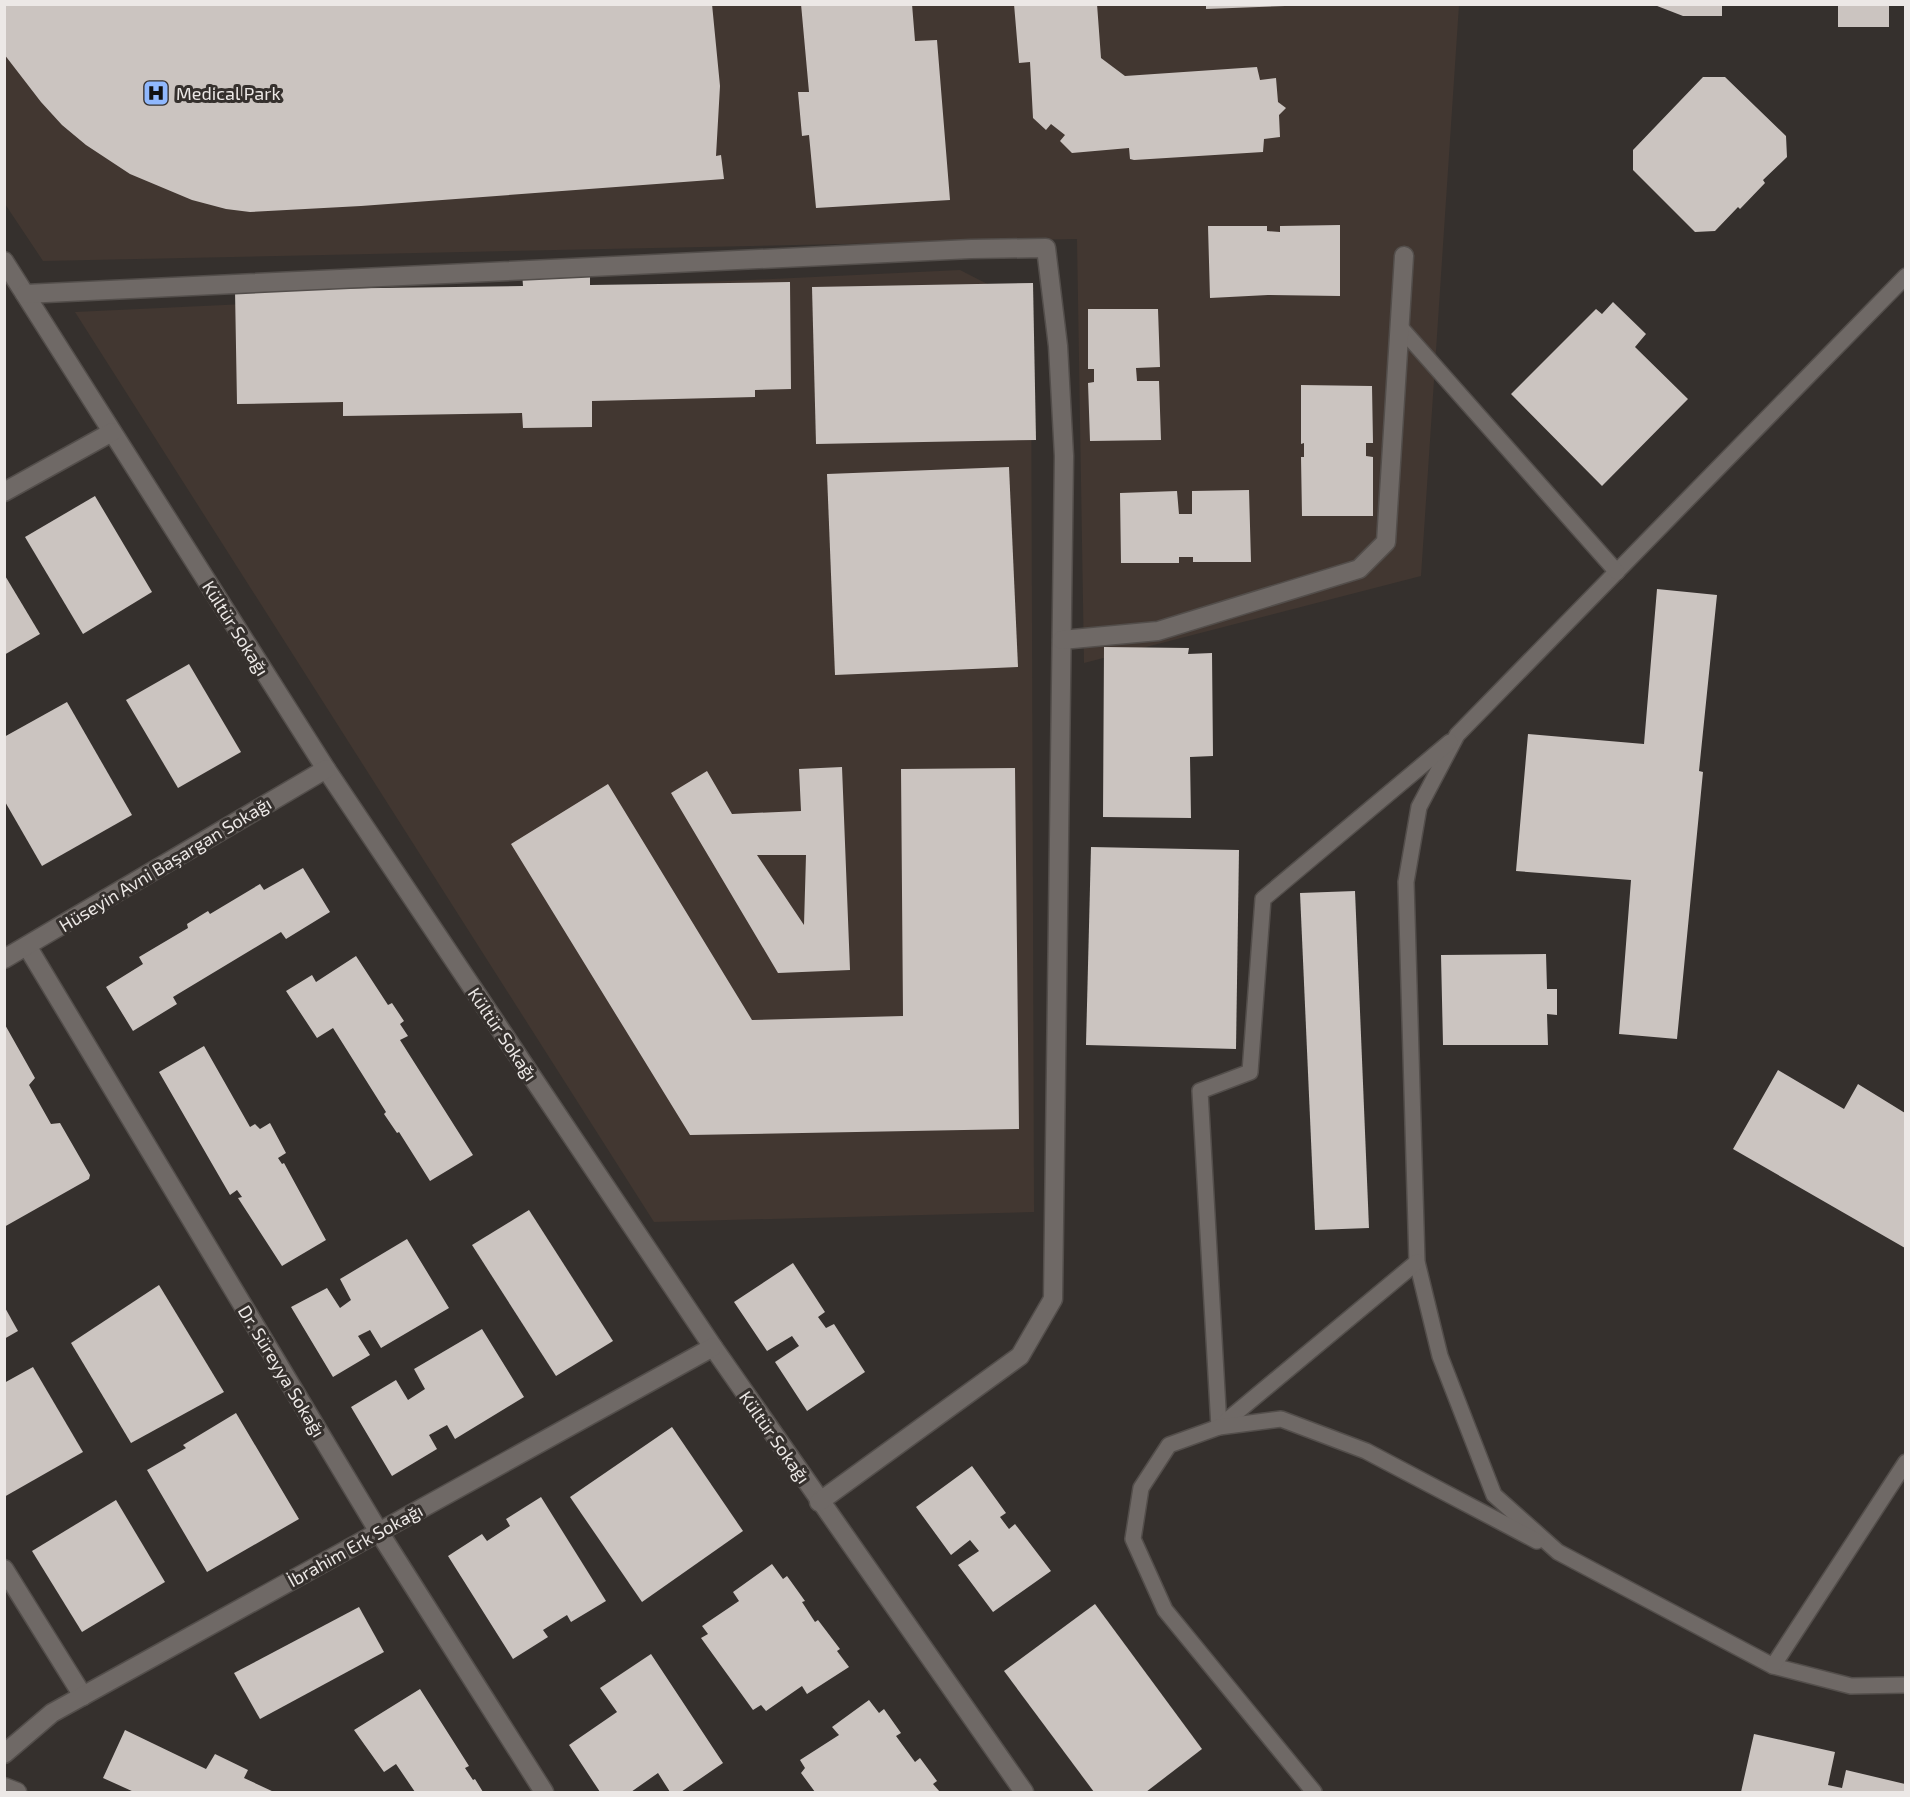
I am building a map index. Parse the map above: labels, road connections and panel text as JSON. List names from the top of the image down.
{
  "streets": {
    "street": [
      "Kültür Sokağı",
      "Hüseyin Avni Başargan Sokağı",
      "Dr. Süreyya Sokağı",
      "İbrahim Erk Sokağı"
    ]
  },
  "crossings": [
    ["Kültür Sokağı", "Hüseyin Avni Başargan Sokağı"],
    ["Kültür Sokağı", "İbrahim Erk Sokağı"],
    ["Hüseyin Avni Başargan Sokağı", "Dr. Süreyya Sokağı"],
    ["Dr. Süreyya Sokağı", "İbrahim Erk Sokağı"]
  ],
  "places": {
    "hospital": ["Medical Park"]
  }
}
